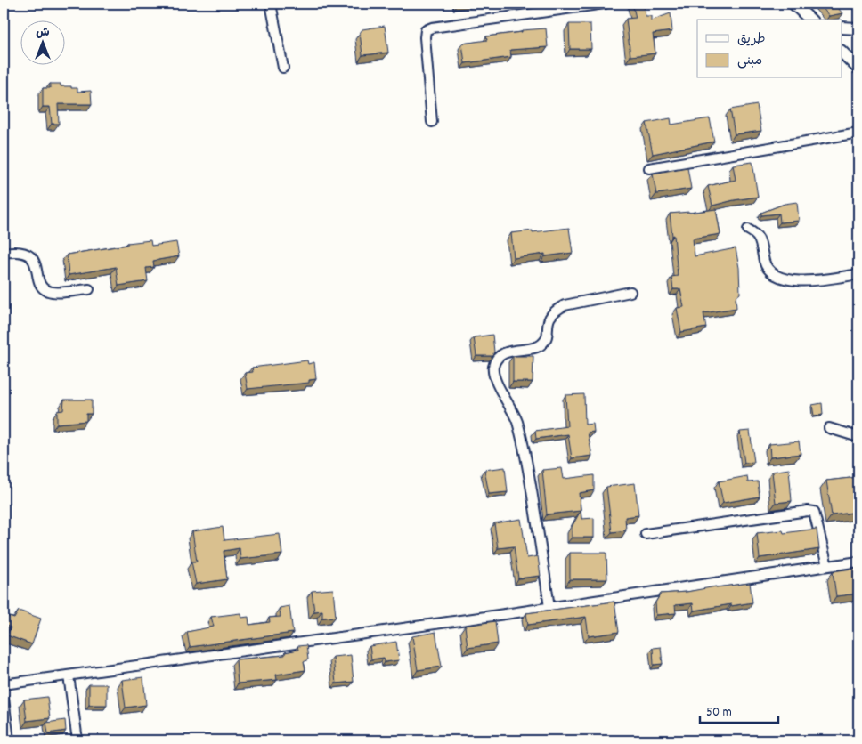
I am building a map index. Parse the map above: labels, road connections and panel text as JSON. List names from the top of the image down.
{
  "legend": ["طريق", "مبنى"],
  "scale_bar": "50 m",
  "north": "top"
}
